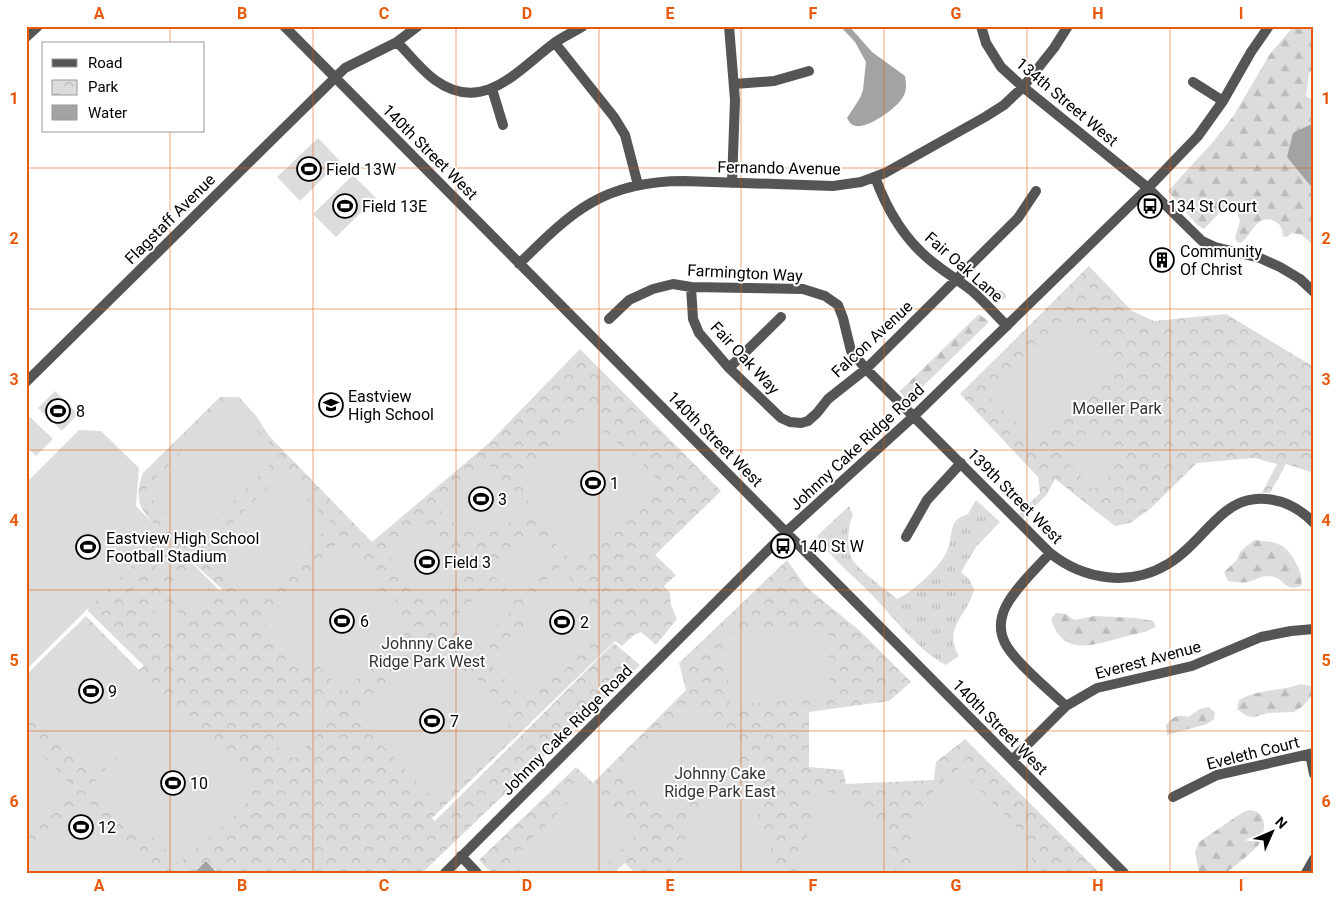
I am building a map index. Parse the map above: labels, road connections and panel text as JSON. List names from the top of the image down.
{
  "streets": {
    "street": [
      "134th Street West",
      "140th Street West",
      "Fernando Avenue",
      "Flagstaff Avenue",
      "Fair Oak Lane",
      "Farmington Way",
      "Falcon Avenue",
      "Fair Oak Way",
      "Johnny Cake Ridge Road",
      "139th Street West",
      "Everest Avenue",
      "Eveleth Court"
    ]
  },
  "crossings": [
    ["134th Street West", "Fernando Avenue"],
    ["134th Street West", "Johnny Cake Ridge Road"],
    ["140th Street West", "Fernando Avenue"],
    ["140th Street West", "Flagstaff Avenue"],
    ["140th Street West", "Johnny Cake Ridge Road"],
    ["140th Street West", "Everest Avenue"],
    ["Fernando Avenue", "Fair Oak Lane"],
    ["Fair Oak Lane", "Falcon Avenue"],
    ["Fair Oak Lane", "Johnny Cake Ridge Road"],
    ["Farmington Way", "Falcon Avenue"],
    ["Farmington Way", "Fair Oak Way"],
    ["Farmington Way", "Johnny Cake Ridge Road"],
    ["Farmington Way", "139th Street West"],
    ["Falcon Avenue", "Fair Oak Way"],
    ["Johnny Cake Ridge Road", "139th Street West"]
  ],
  "parks": ["Moeller Park", "Johnny Cake Ridge Park West", "Johnny Cake Ridge Park East"],
  "places": {
    "sports": [
      "Field 13W",
      "Field 13E",
      "8",
      "1",
      "3",
      "Eastview High School Football Stadium",
      "Field 3",
      "6",
      "2",
      "9",
      "7",
      "10",
      "12"
    ],
    "bus stop": ["134 St Court", "140 St W"],
    "building": ["Community Of Christ"],
    "school or university": ["Eastview High School"]
  },
  "legend": ["Road", "Park", "Water"],
  "north": "top right",
  "grid": {
    "columns": [
      "A",
      "B",
      "C",
      "D",
      "E",
      "F",
      "G",
      "H",
      "I"
    ],
    "rows": [
      "1",
      "2",
      "3",
      "4",
      "5",
      "6"
    ]
  }
}
